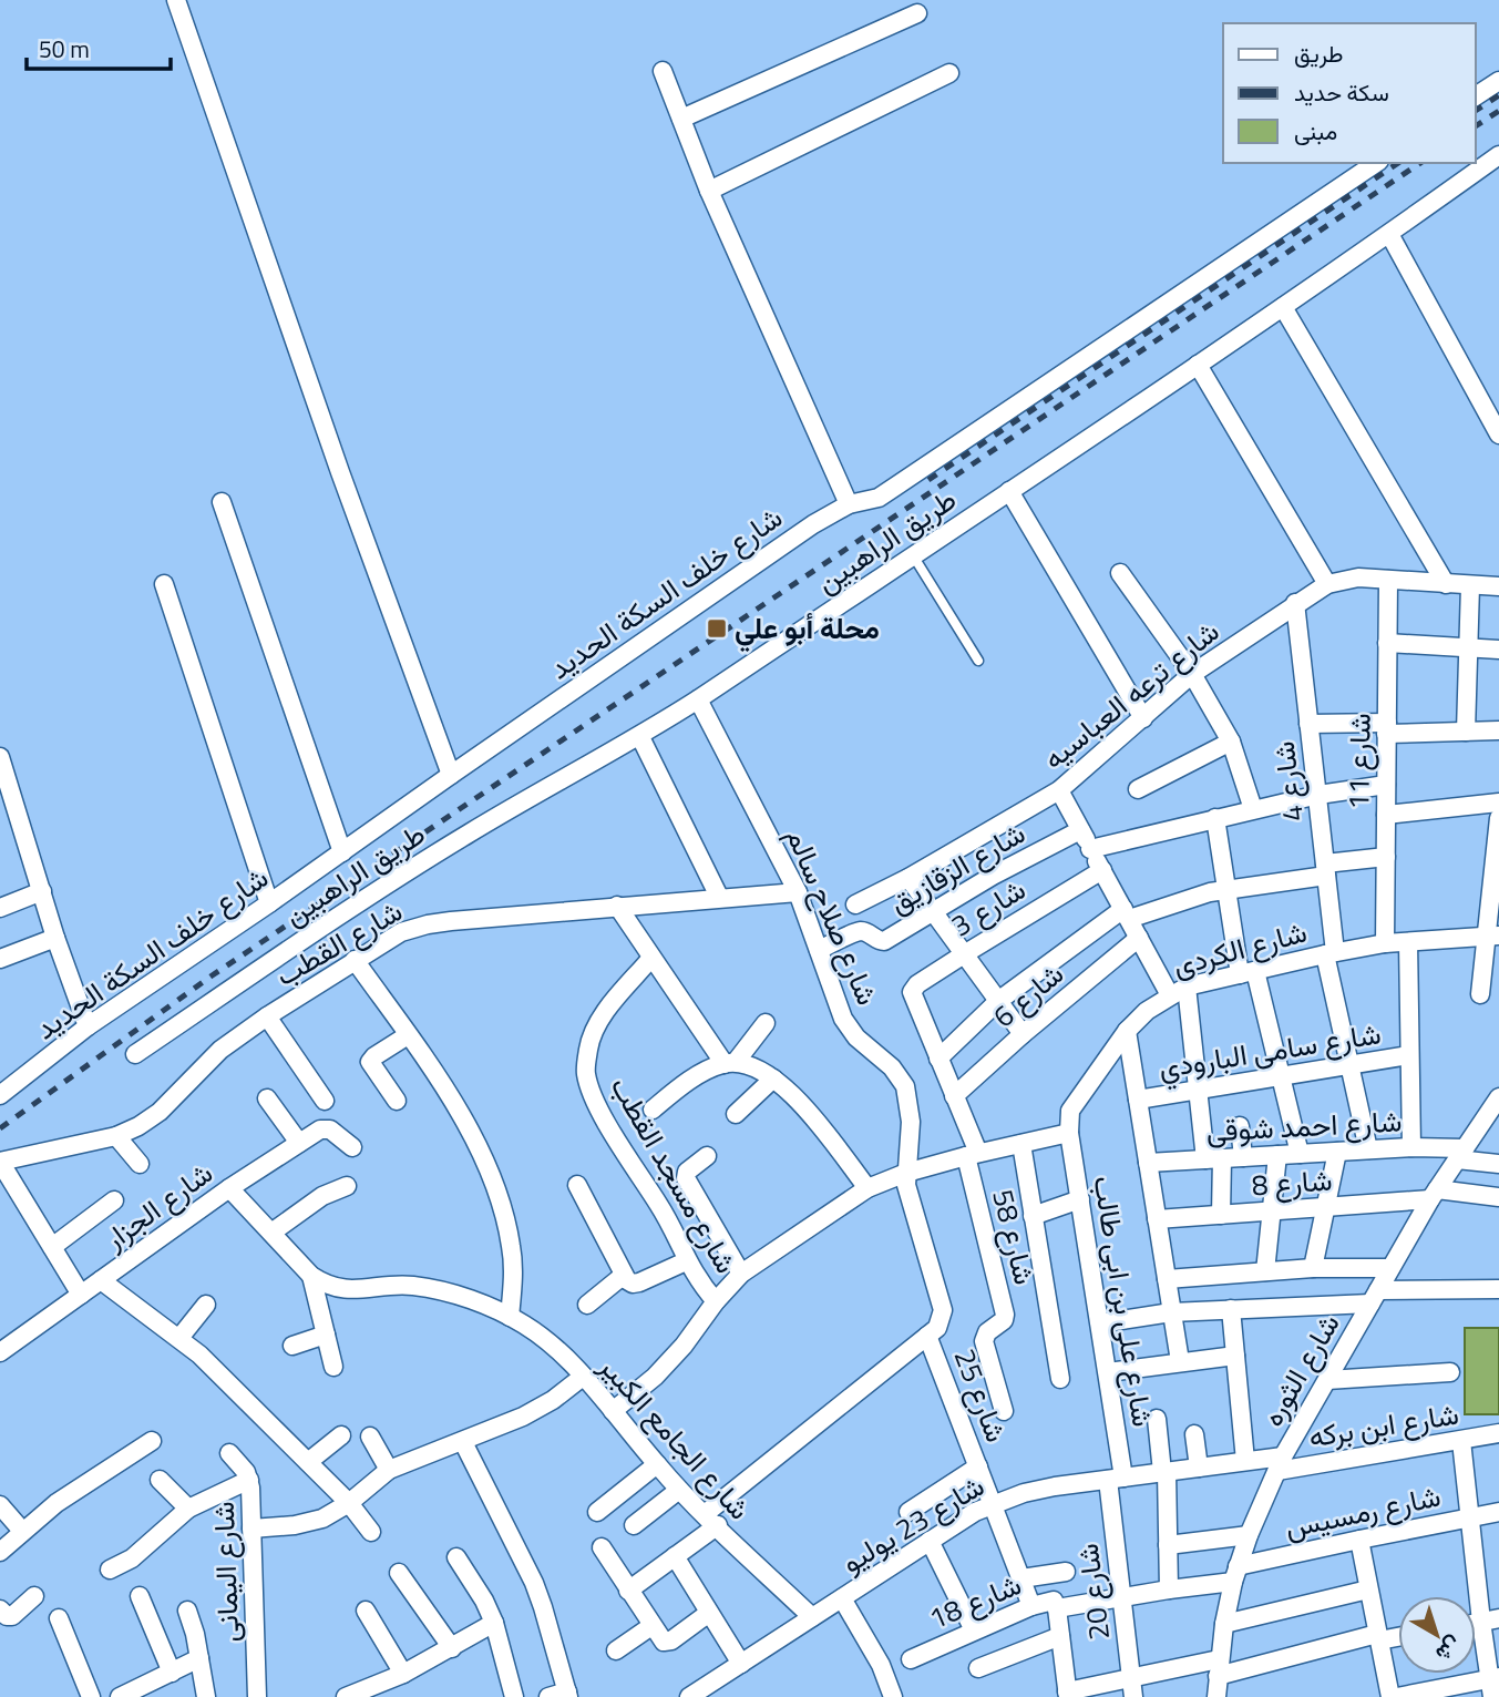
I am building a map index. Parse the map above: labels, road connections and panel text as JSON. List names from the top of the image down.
{
  "streets": {
    "street": [
      "طريق الراهبين",
      "شارع خلف السكة الحديد",
      "شارع ترعه العباسيه",
      "شارع 11",
      "شارع 4",
      "شارع الزقازيق",
      "شارع 3",
      "شارع صلاح سالم",
      "شارع القطب",
      "شارع الكردى",
      "شارع 6",
      "شارع سامى البارودي",
      "شارع احمد شوقى",
      "شارع مسجد القطب",
      "شارع 8",
      "شارع الجزار",
      "شارع 58",
      "شارع على بن ابى طالب",
      "شارع الثوره",
      "شارع 25",
      "شارع ابن بركه",
      "شارع الجامع الكبير",
      "شارع رمسيس",
      "شارع 23 يوليو",
      "شارع اليمانى",
      "شارع 20",
      "شارع 18"
    ]
  },
  "crossings": [
    ["طريق الراهبين", "شارع صلاح سالم"],
    ["شارع ترعه العباسيه", "شارع 11"],
    ["شارع ترعه العباسيه", "شارع 4"],
    ["شارع 11", "شارع الكردى"],
    ["شارع 4", "شارع الكردى"],
    ["شارع 4", "شارع سامى البارودي"],
    ["شارع 4", "شارع احمد شوقى"],
    ["شارع الزقازيق", "شارع صلاح سالم"],
    ["شارع صلاح سالم", "شارع القطب"],
    ["شارع صلاح سالم", "شارع 25"],
    ["شارع الكردى", "شارع على بن ابى طالب"],
    ["شارع احمد شوقى", "شارع الثوره"],
    ["شارع 8", "شارع الثوره"],
    ["شارع على بن ابى طالب", "شارع 23 يوليو"],
    ["شارع على بن ابى طالب", "شارع 20"],
    ["شارع الثوره", "شارع ابن بركه"],
    ["شارع الثوره", "شارع رمسيس"],
    ["شارع الثوره", "شارع 23 يوليو"],
    ["شارع 25", "شارع 23 يوليو"],
    ["شارع 25", "شارع 18"],
    ["شارع ابن بركه", "شارع 23 يوليو"],
    ["شارع الجامع الكبير", "شارع 23 يوليو"],
    ["شارع رمسيس", "شارع 20"],
    ["شارع رمسيس", "شارع 18"],
    ["شارع 23 يوليو", "شارع 20"]
  ],
  "places": {
    "transit": ["محلة أبو علي"]
  },
  "legend": ["طريق", "سكة حديد", "مبنى"],
  "scale_bar": "50 m",
  "north": "bottom right"
}
